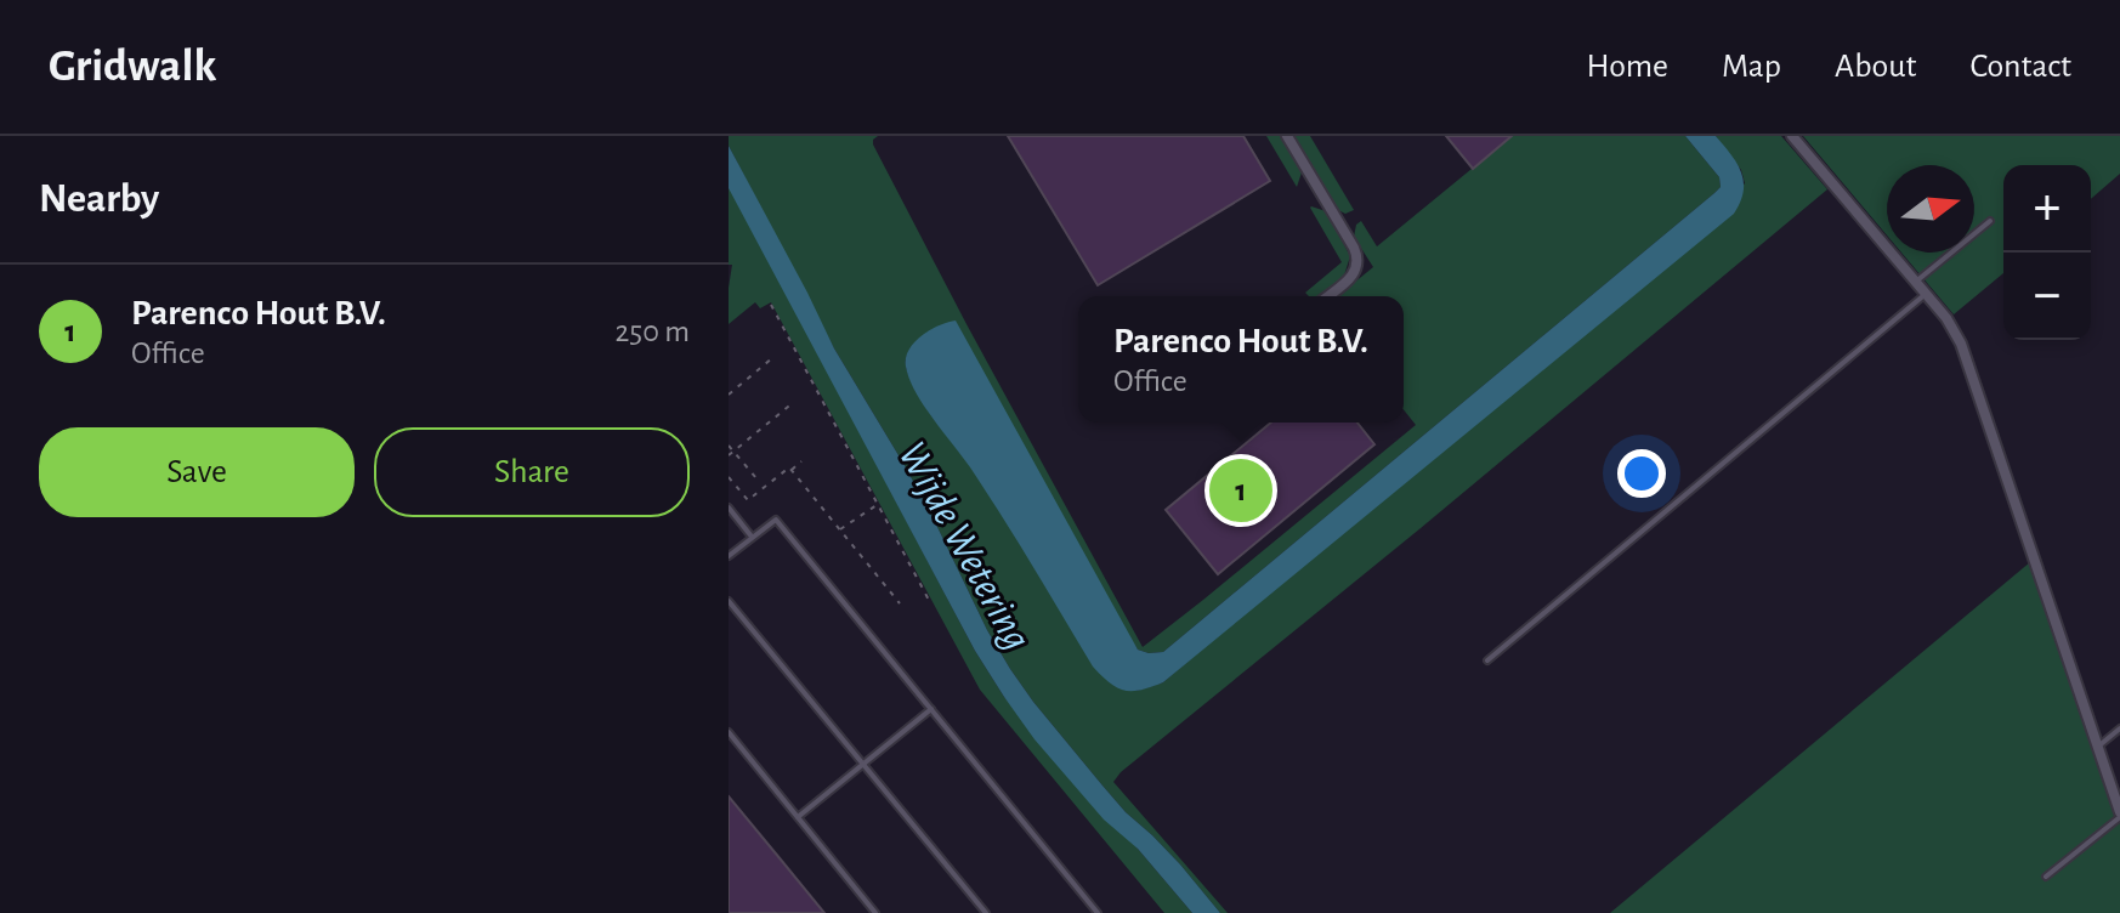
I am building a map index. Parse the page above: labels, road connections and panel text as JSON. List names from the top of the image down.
{
  "water": ["Wijde Wetering"],
  "north": "right",
  "page": {
    "header": "Gridwalk",
    "nav": [
      "Home",
      "Map",
      "About",
      "Contact"
    ],
    "heading": "Nearby",
    "map_buttons": ["+", "−"],
    "list": [
      {
        "mark": "1",
        "name": "Parenco Hout B.V.",
        "note": "Office",
        "value": "250 m"
      }
    ],
    "popup": ["Parenco Hout B.V.", "Office"],
    "buttons": ["Save", "Share"],
    "pins": "1"
  }
}
